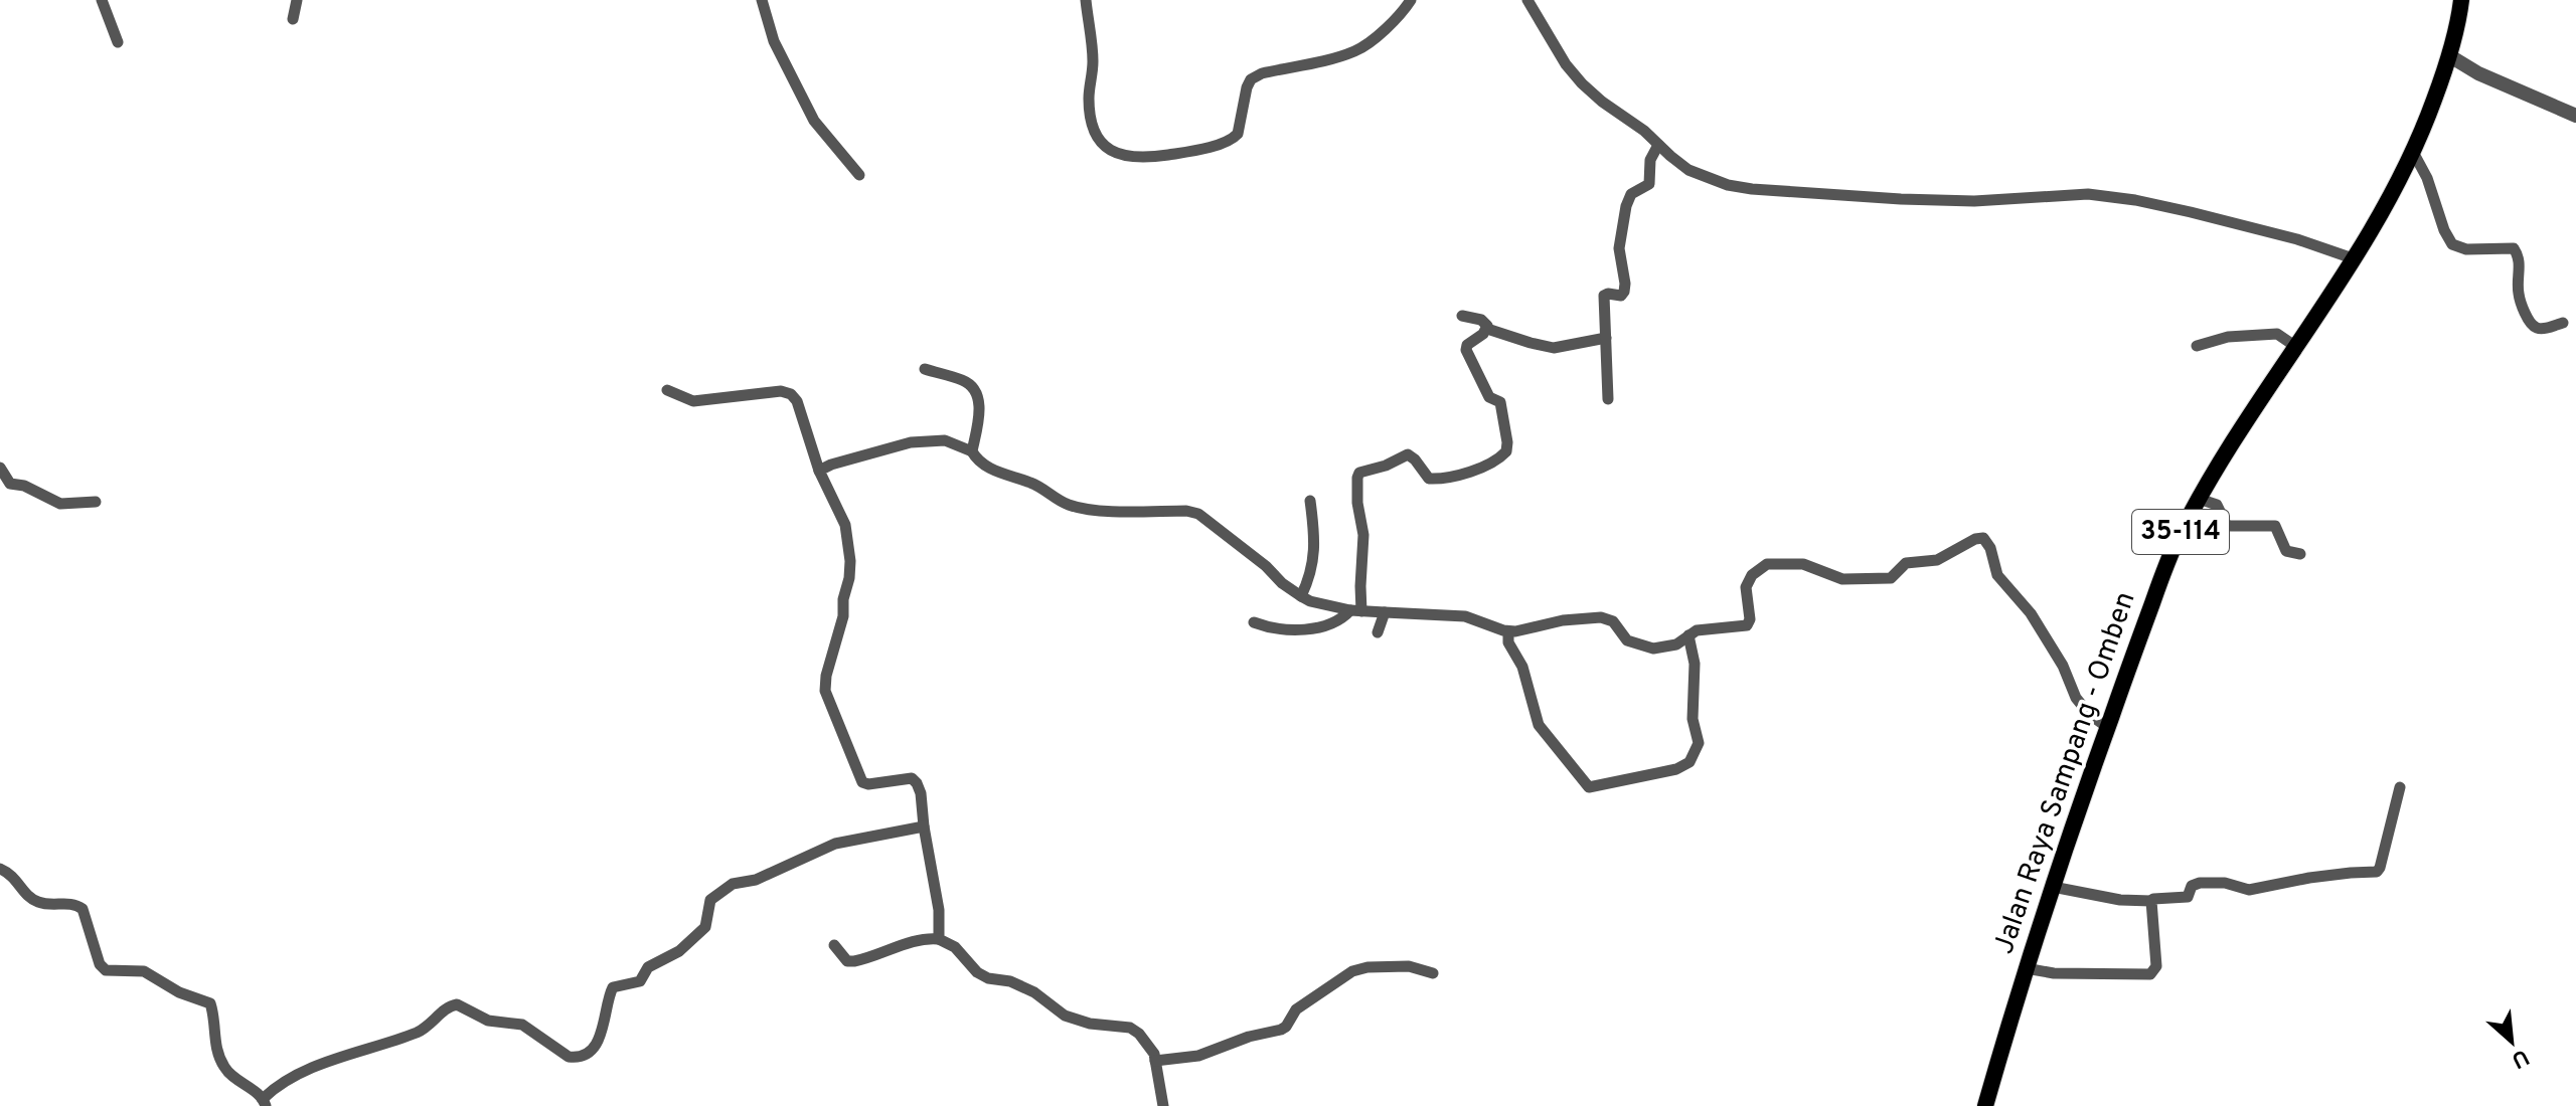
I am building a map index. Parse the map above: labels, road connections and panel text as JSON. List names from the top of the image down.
{
  "streets": {
    "main road": ["35-114", "Jalan Raya Sampang - Omben"]
  },
  "north": "bottom right"
}
